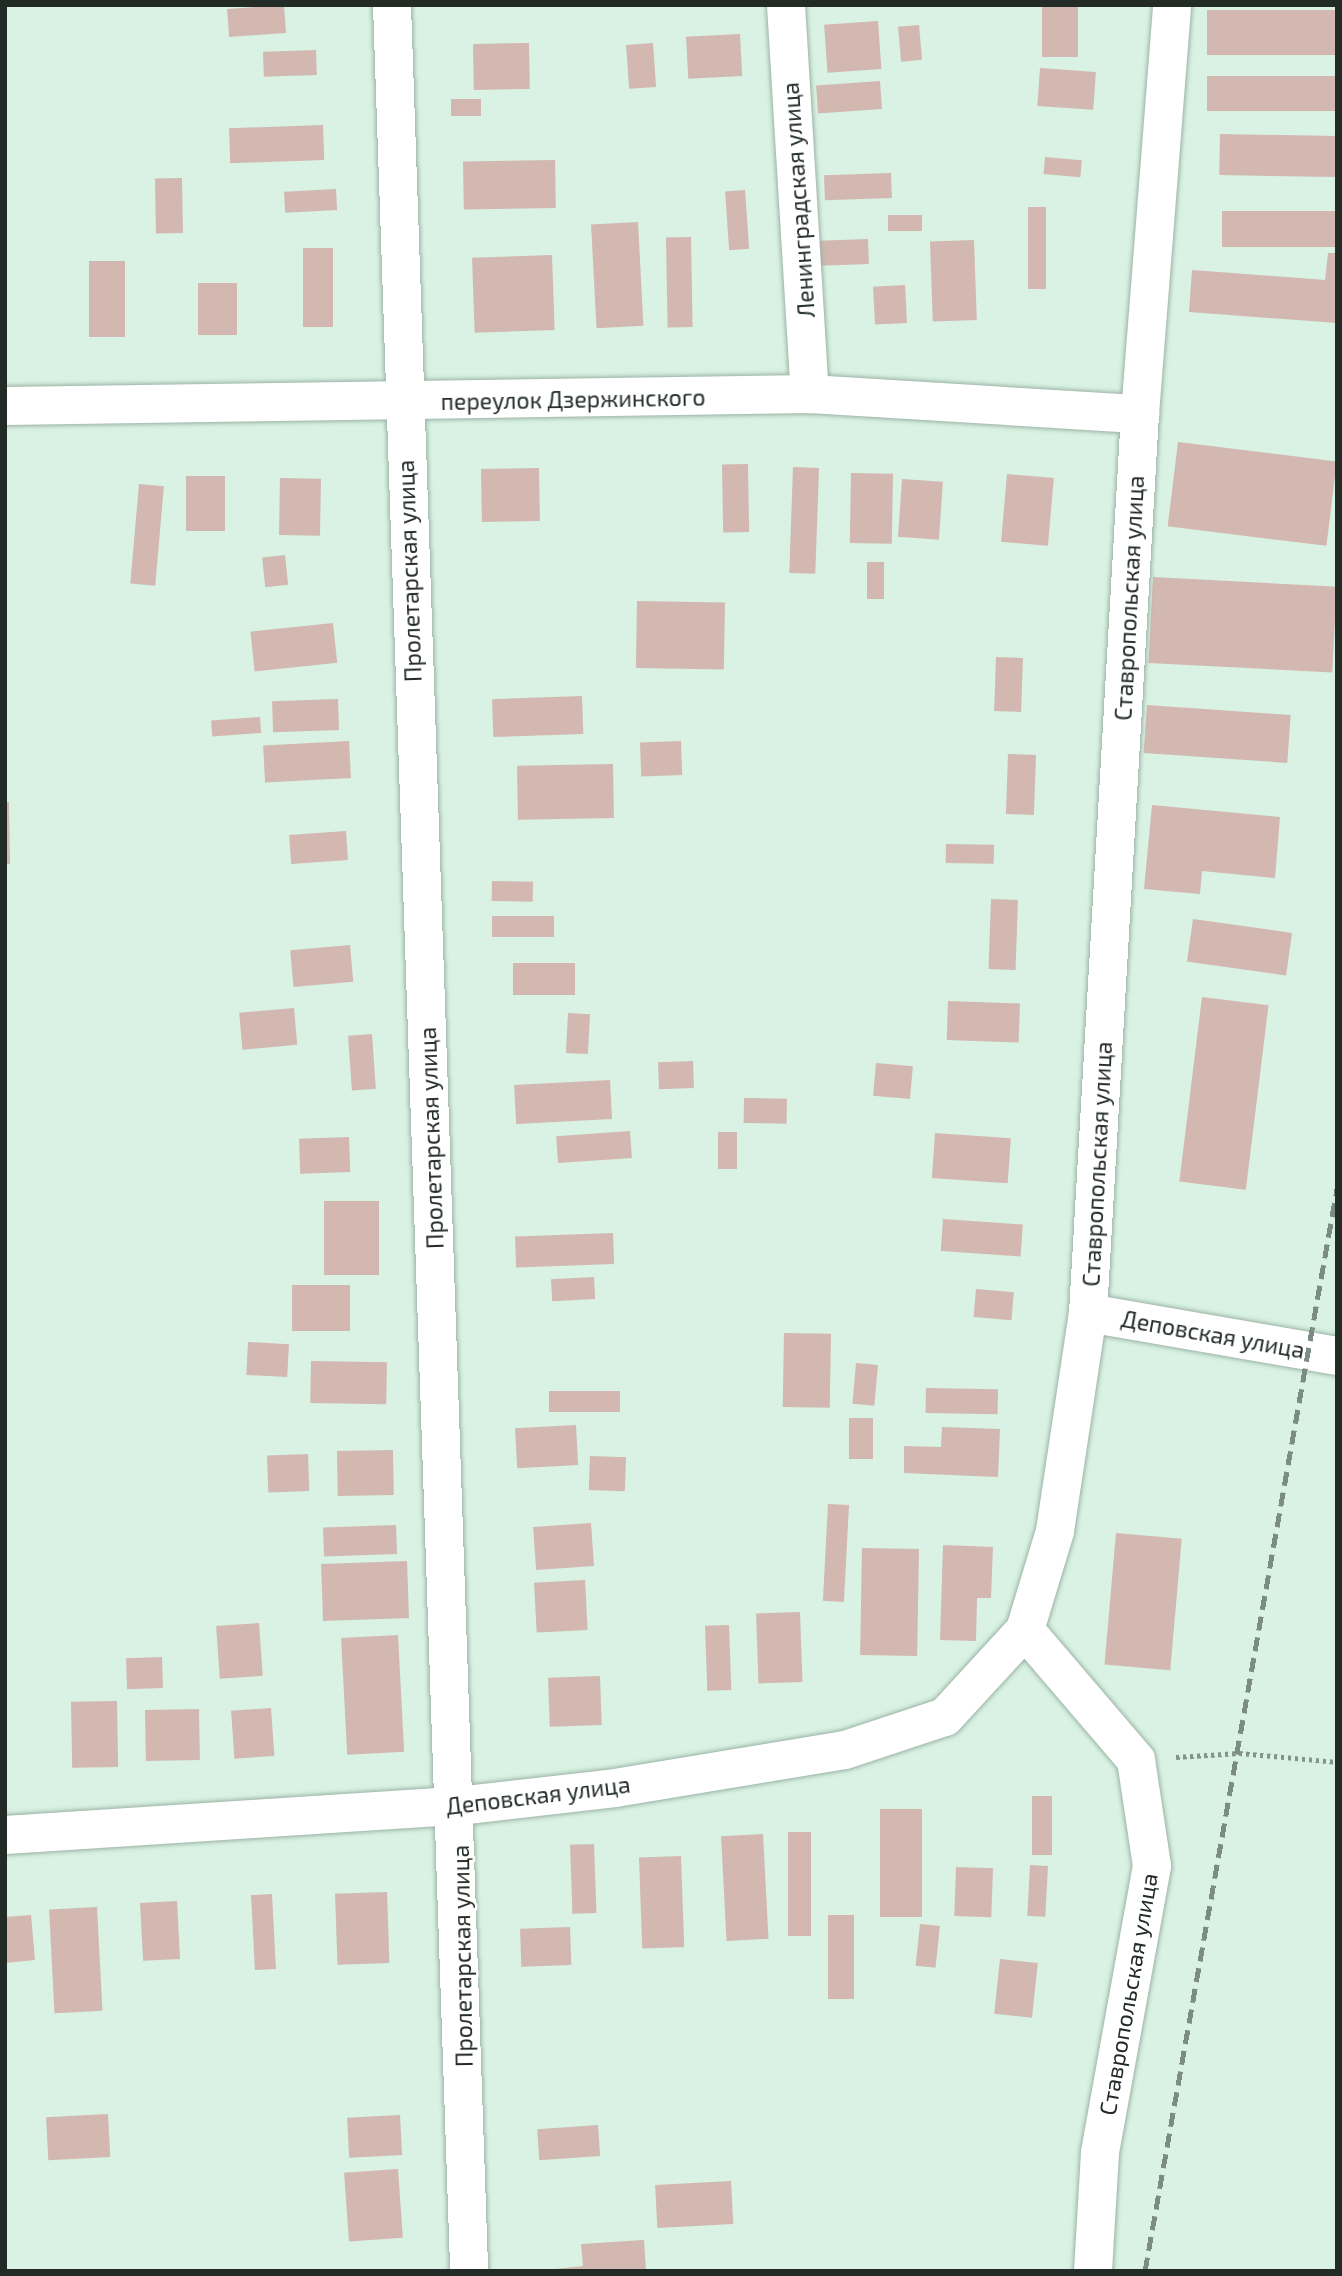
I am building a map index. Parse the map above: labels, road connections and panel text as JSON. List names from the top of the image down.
{
  "streets": {
    "street": [
      "Ленинградская улица",
      "переулок Дзержинского",
      "Пролетарская улица",
      "Ставропольская улица",
      "Деповская улица"
    ]
  },
  "crossings": [
    ["Ленинградская улица", "переулок Дзержинского"],
    ["переулок Дзержинского", "Пролетарская улица"],
    ["переулок Дзержинского", "Ставропольская улица"],
    ["Пролетарская улица", "Деповская улица"],
    ["Ставропольская улица", "Деповская улица"]
  ]
}
